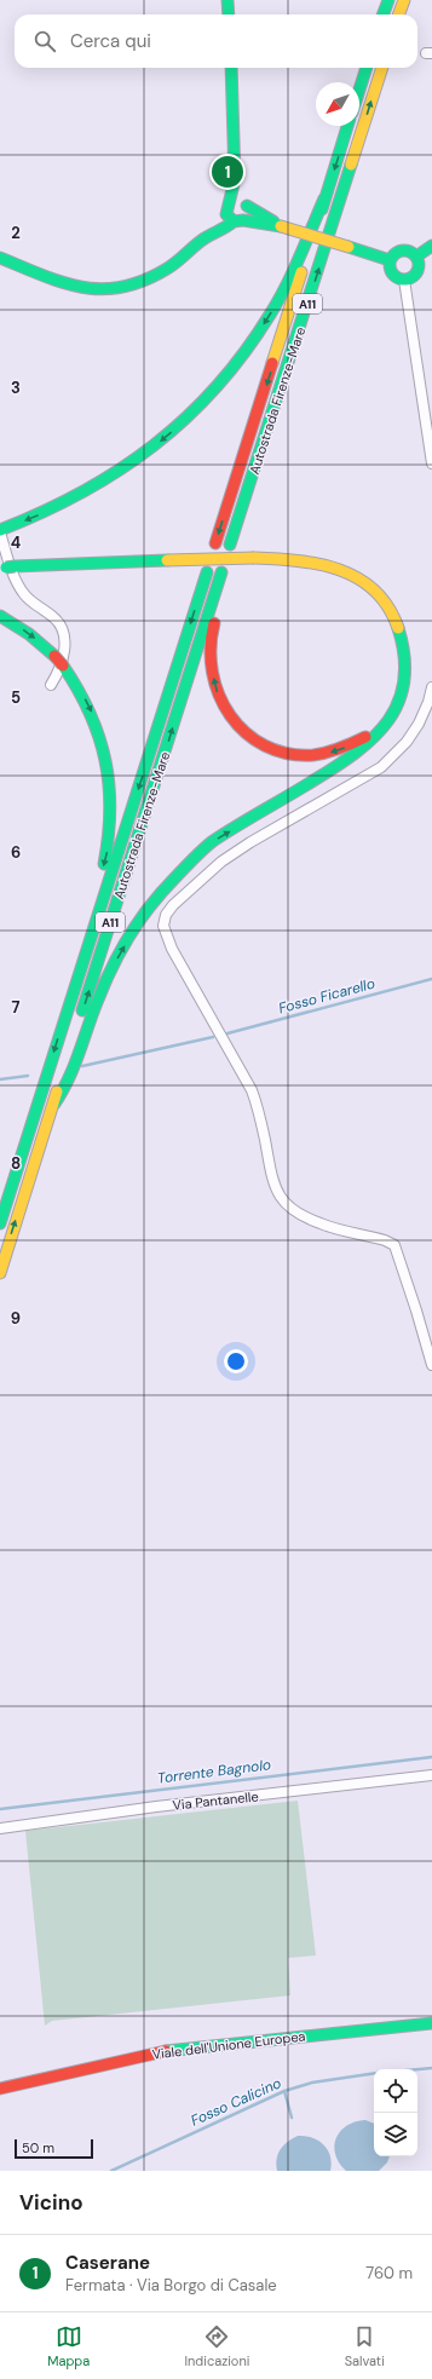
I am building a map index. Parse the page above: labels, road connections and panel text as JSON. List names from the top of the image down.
{
  "streets": {
    "main road": ["A11", "Autostrada Firenze-Mare", "Viale dell'Unione Europea"],
    "street": ["Via Pantanelle"]
  },
  "water": ["Fosso Ficarello", "Torrente Bagnolo", "Fosso Calicino"],
  "scale_bar": "50 m",
  "north": "bottom left",
  "page": {
    "search": "Cerca qui",
    "pins": "1",
    "scale": "50 m",
    "heading": "Vicino",
    "list": [
      {
        "mark": "1",
        "name": "Caserane",
        "note": "Fermata · Via Borgo di Casale",
        "value": "760 m"
      }
    ],
    "nav": ["Mappa", "Indicazioni", "Salvati"]
  },
  "grid": {
    "rows": [
      "2",
      "3",
      "4",
      "5",
      "6",
      "7",
      "8",
      "9"
    ]
  }
}
